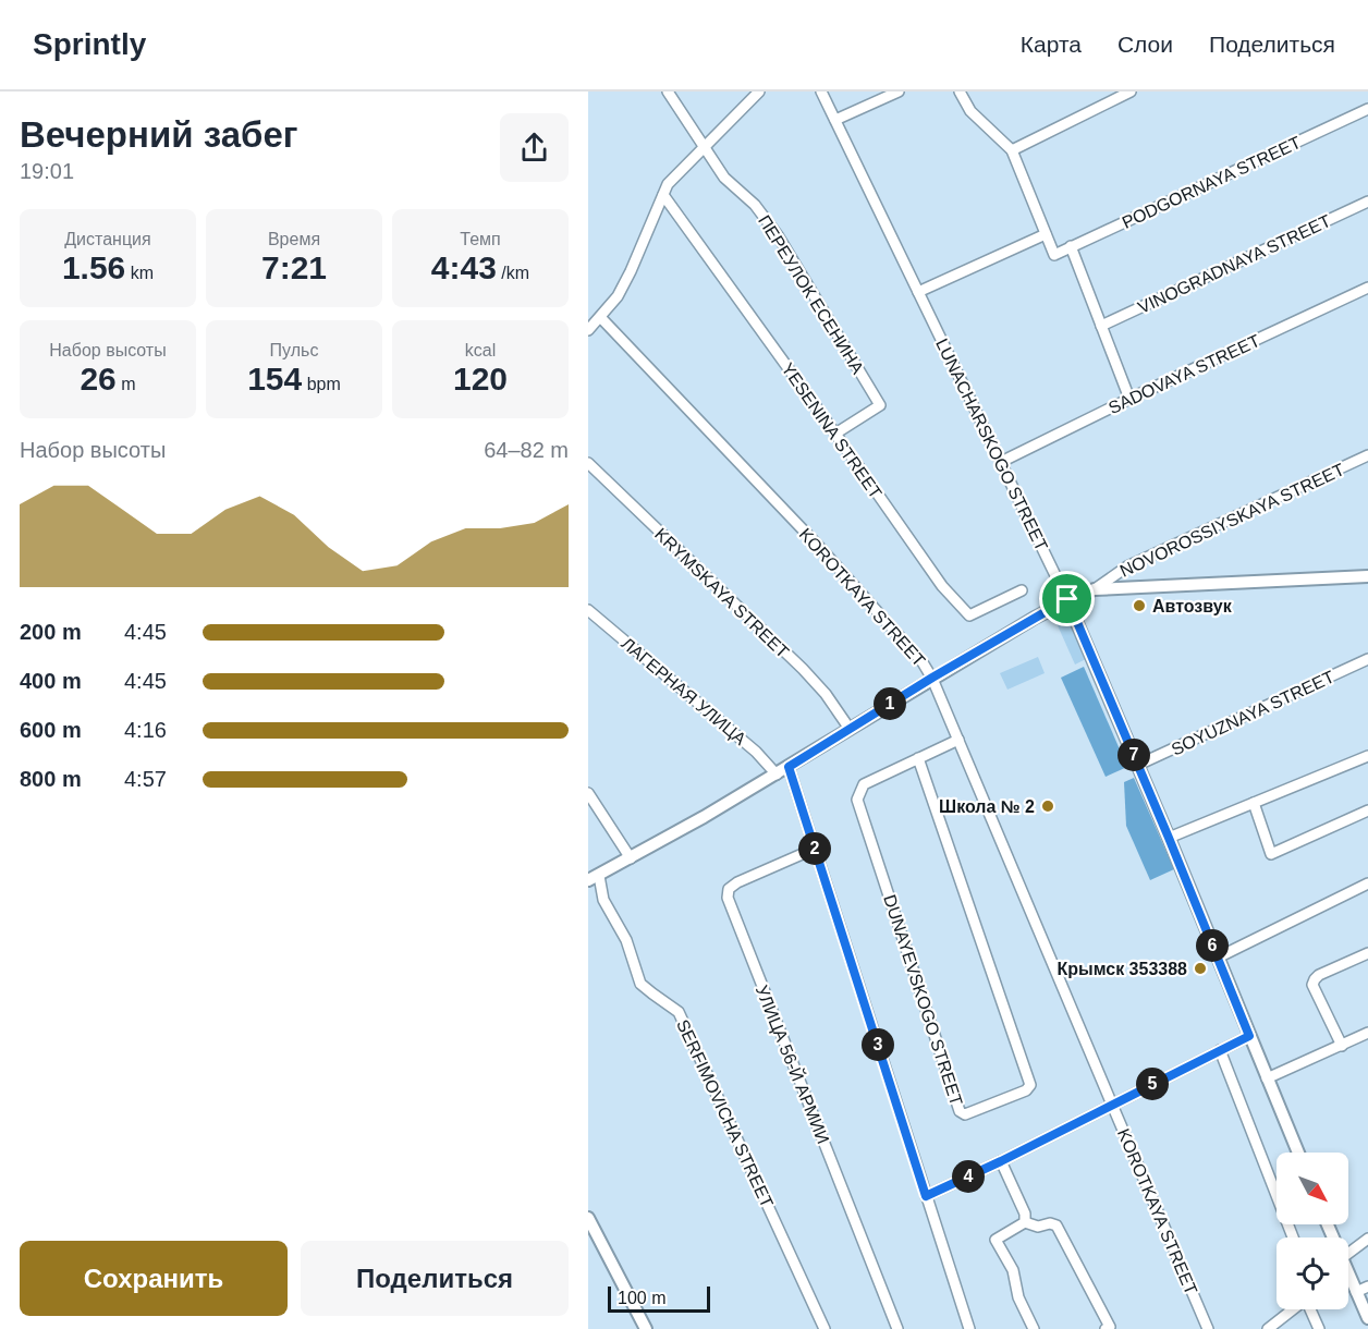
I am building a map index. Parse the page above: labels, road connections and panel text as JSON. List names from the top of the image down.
{
  "streets": {
    "main road": ["LUNACHARSKOGO STREET", "NOVOROSSIYSKAYA STREET"],
    "street": [
      "PODGORNAYA STREET",
      "VINOGRADNAYA STREET",
      "ПЕРЕУЛОК ЕСЕНИНА",
      "SADOVAYA STREET",
      "YESENINA STREET",
      "KRYMSKAYA STREET",
      "KOROTKAYA STREET",
      "ЛАГЕРНАЯ УЛИЦА",
      "SOYUZNAYA STREET",
      "DUNAYEVSKOGO STREET",
      "УЛИЦА 56-Й АРМИИ",
      "SERFIMOVICHA STREET"
    ]
  },
  "crossings": [
    ["ПЕРЕУЛОК ЕСЕНИНА", "YESENINA STREET"],
    ["SADOVAYA STREET", "LUNACHARSKOGO STREET"],
    ["LUNACHARSKOGO STREET", "NOVOROSSIYSKAYA STREET"],
    ["LUNACHARSKOGO STREET", "SOYUZNAYA STREET"],
    ["NOVOROSSIYSKAYA STREET", "KRYMSKAYA STREET"],
    ["NOVOROSSIYSKAYA STREET", "KOROTKAYA STREET"],
    ["NOVOROSSIYSKAYA STREET", "ЛАГЕРНАЯ УЛИЦА"],
    ["NOVOROSSIYSKAYA STREET", "SERFIMOVICHA STREET"]
  ],
  "places": ["Автозвук", "Школа № 2", "Крымск 353388"],
  "scale_bar": "100 m",
  "north": "bottom right",
  "page": {
    "header": "Sprintly",
    "nav": ["Карта", "Слои", "Поделиться"],
    "heading": ["Вечерний забег", "19:01"],
    "stats": [
      ["Дистанция", "1.56 km"],
      ["Время", "7:21"],
      ["Темп", "4:43 /km"],
      ["Набор высоты", "26 m"],
      ["Пульс", "154 bpm"],
      ["kcal", "120"]
    ],
    "chart": ["Набор высоты", "64–82 m"],
    "list": [
      {
        "name": "200 m",
        "note": "4:45"
      },
      {
        "name": "400 m",
        "note": "4:45"
      },
      {
        "name": "600 m",
        "note": "4:16"
      },
      {
        "name": "800 m",
        "note": "4:57"
      }
    ],
    "pins": [
      "1",
      "7",
      "2",
      "6",
      "3",
      "5",
      "4"
    ],
    "buttons": ["Сохранить", "Поделиться"],
    "scale": "100 m"
  }
}
